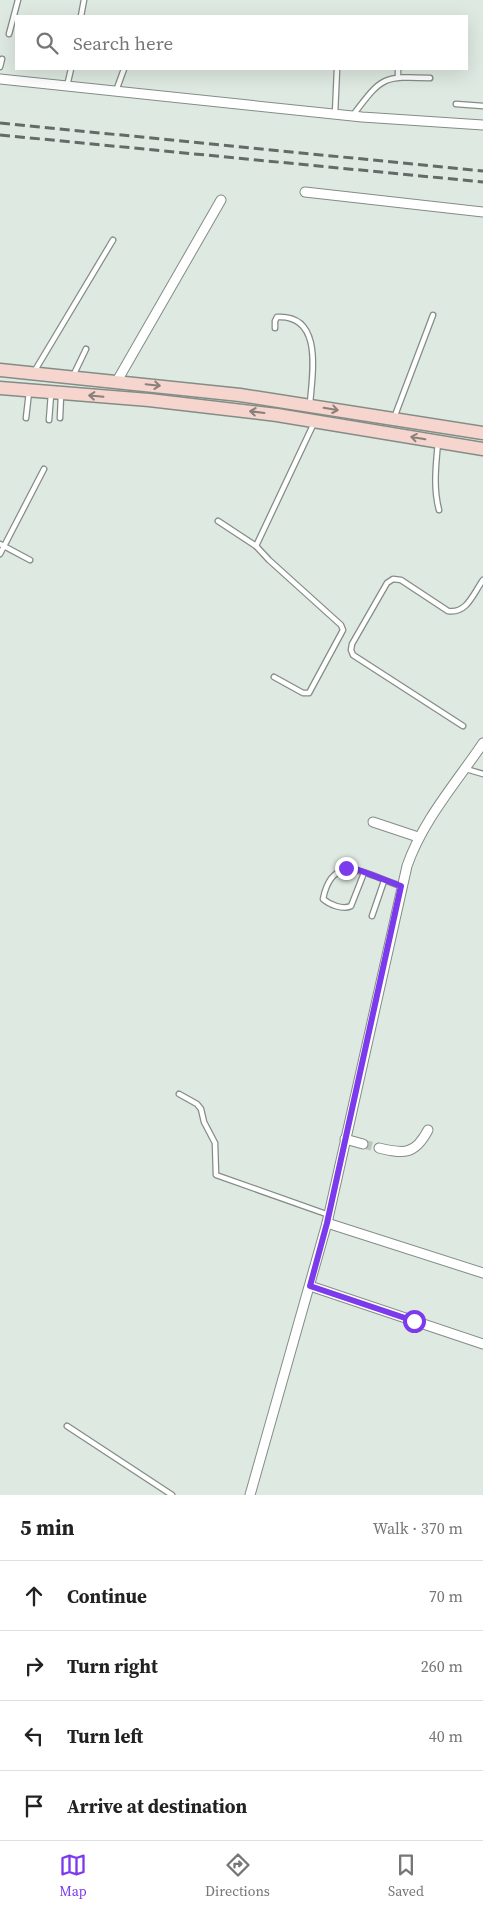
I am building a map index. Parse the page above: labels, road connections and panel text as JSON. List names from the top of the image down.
{
  "page": {
    "search": "Search here",
    "heading": ["5 min", "Walk · 370 m"],
    "list": [
      ["Continue", "70 m"],
      ["Turn right", "260 m"],
      ["Turn left", "40 m"],
      "Arrive at destination"
    ],
    "nav": ["Map", "Directions", "Saved"]
  }
}
